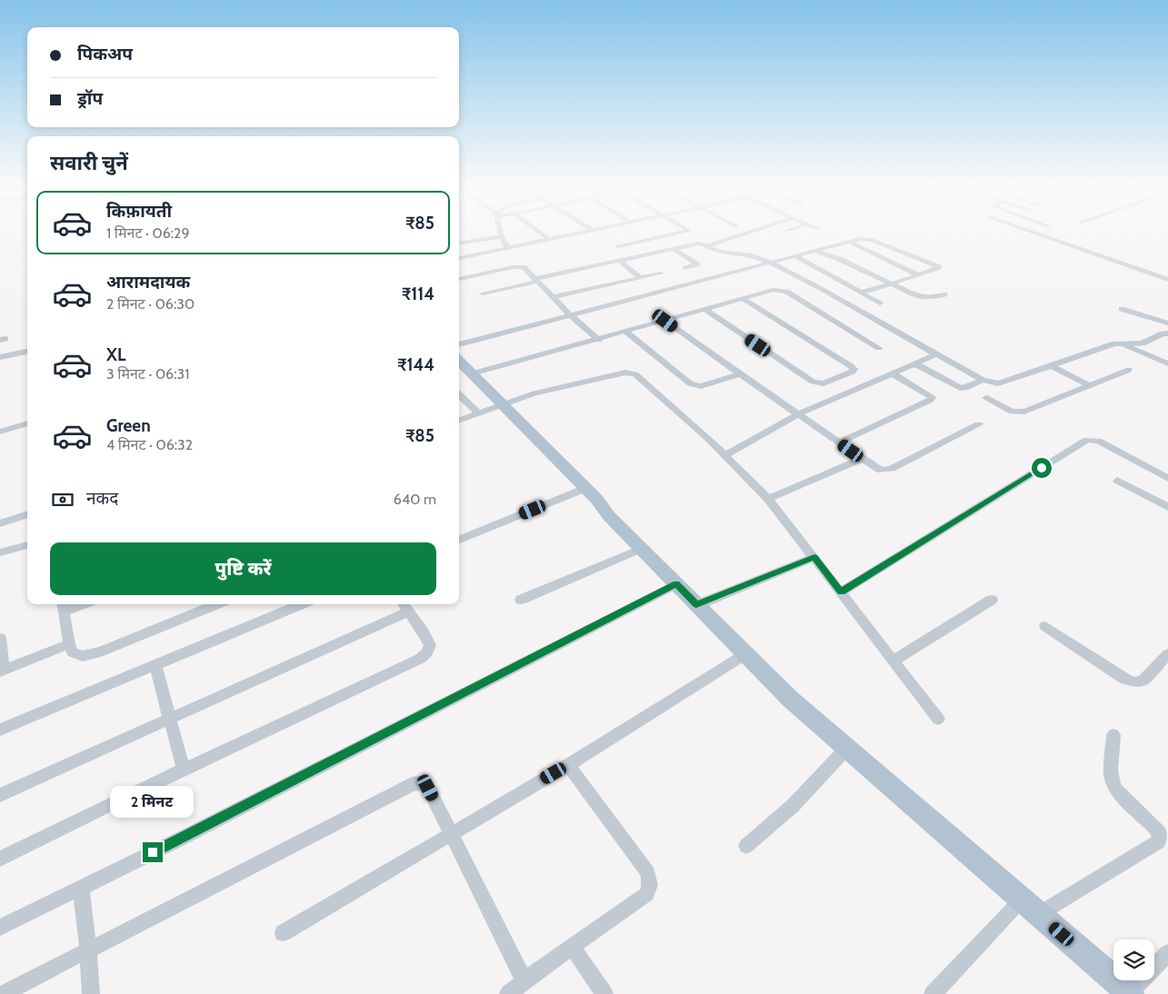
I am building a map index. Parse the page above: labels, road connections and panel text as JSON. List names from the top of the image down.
{
  "page": {
    "banner": ["पिकअप", "ड्रॉप"],
    "heading": "सवारी चुनें",
    "list": [
      {
        "name": "किफ़ायती",
        "note": "1 मिनट · 06:29",
        "value": "₹85"
      },
      {
        "name": "आरामदायक",
        "note": "2 मिनट · 06:30",
        "value": "₹114"
      },
      {
        "name": "XL",
        "note": "3 मिनट · 06:31",
        "value": "₹144"
      },
      {
        "name": "Green",
        "note": "4 मिनट · 06:32",
        "value": "₹85"
      }
    ],
    "pay": ["नकद", "640 m"],
    "buttons": "पुष्टि करें",
    "bubble": "2 मिनट"
  }
}
